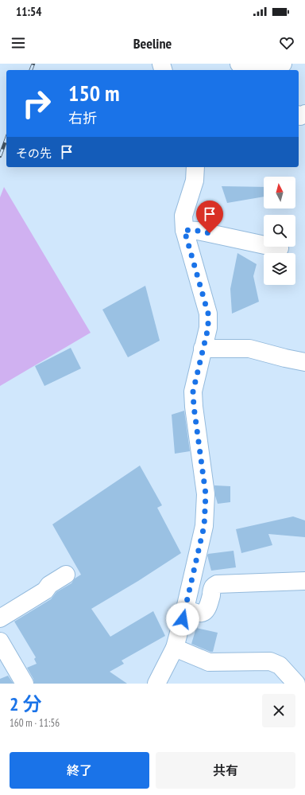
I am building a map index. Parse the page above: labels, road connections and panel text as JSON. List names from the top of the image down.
{
  "north": "top",
  "page": {
    "status": "11:54",
    "header": "Beeline",
    "turn": ["150 m", "右折"],
    "then": "その先",
    "heading": ["2 分", "160 m · 11:56"],
    "buttons": ["終了", "共有"]
  }
}
